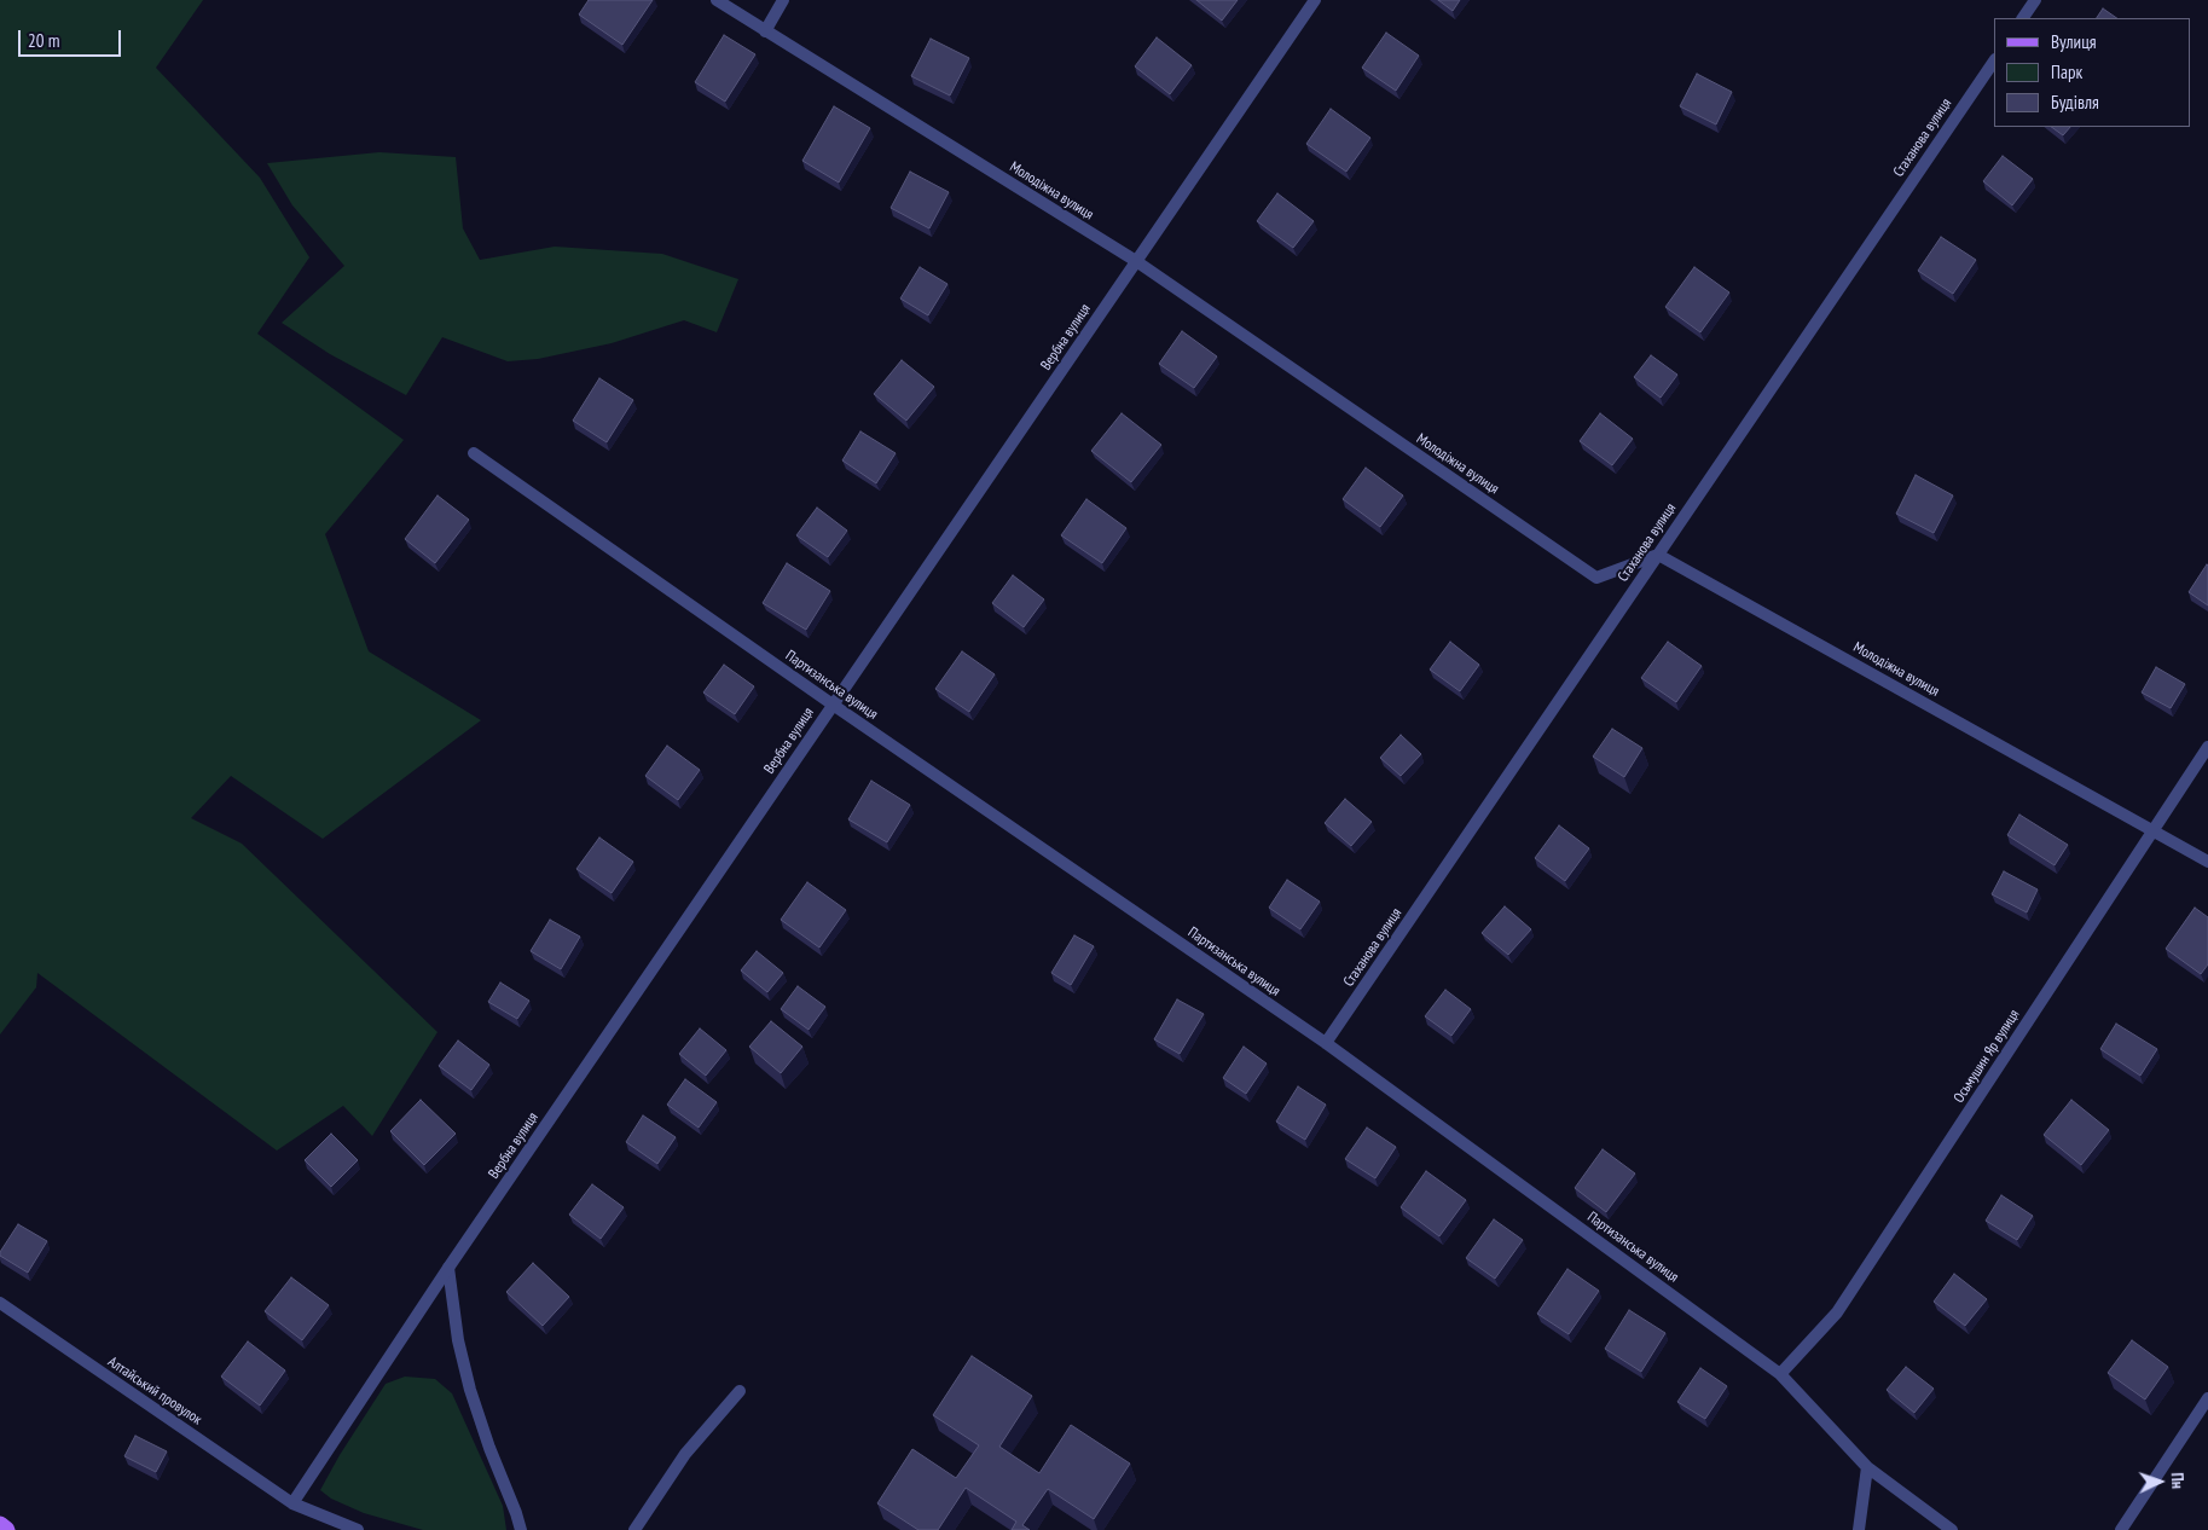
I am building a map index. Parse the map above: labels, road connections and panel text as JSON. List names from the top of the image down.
{
  "streets": {
    "street": [
      "Стаханова вулиця",
      "Молодіжна вулиця",
      "Вербна вулиця",
      "Партизанська вулиця",
      "Осьмушин Яр вулиця",
      "Алтайський провулок"
    ]
  },
  "crossings": [
    ["Стаханова вулиця", "Молодіжна вулиця"],
    ["Стаханова вулиця", "Партизанська вулиця"],
    ["Молодіжна вулиця", "Вербна вулиця"],
    ["Молодіжна вулиця", "Осьмушин Яр вулиця"],
    ["Вербна вулиця", "Партизанська вулиця"],
    ["Вербна вулиця", "Алтайський провулок"],
    ["Партизанська вулиця", "Осьмушин Яр вулиця"]
  ],
  "legend": ["Вулиця", "Парк", "Будівля"],
  "scale_bar": "20 m",
  "north": "right"
}
